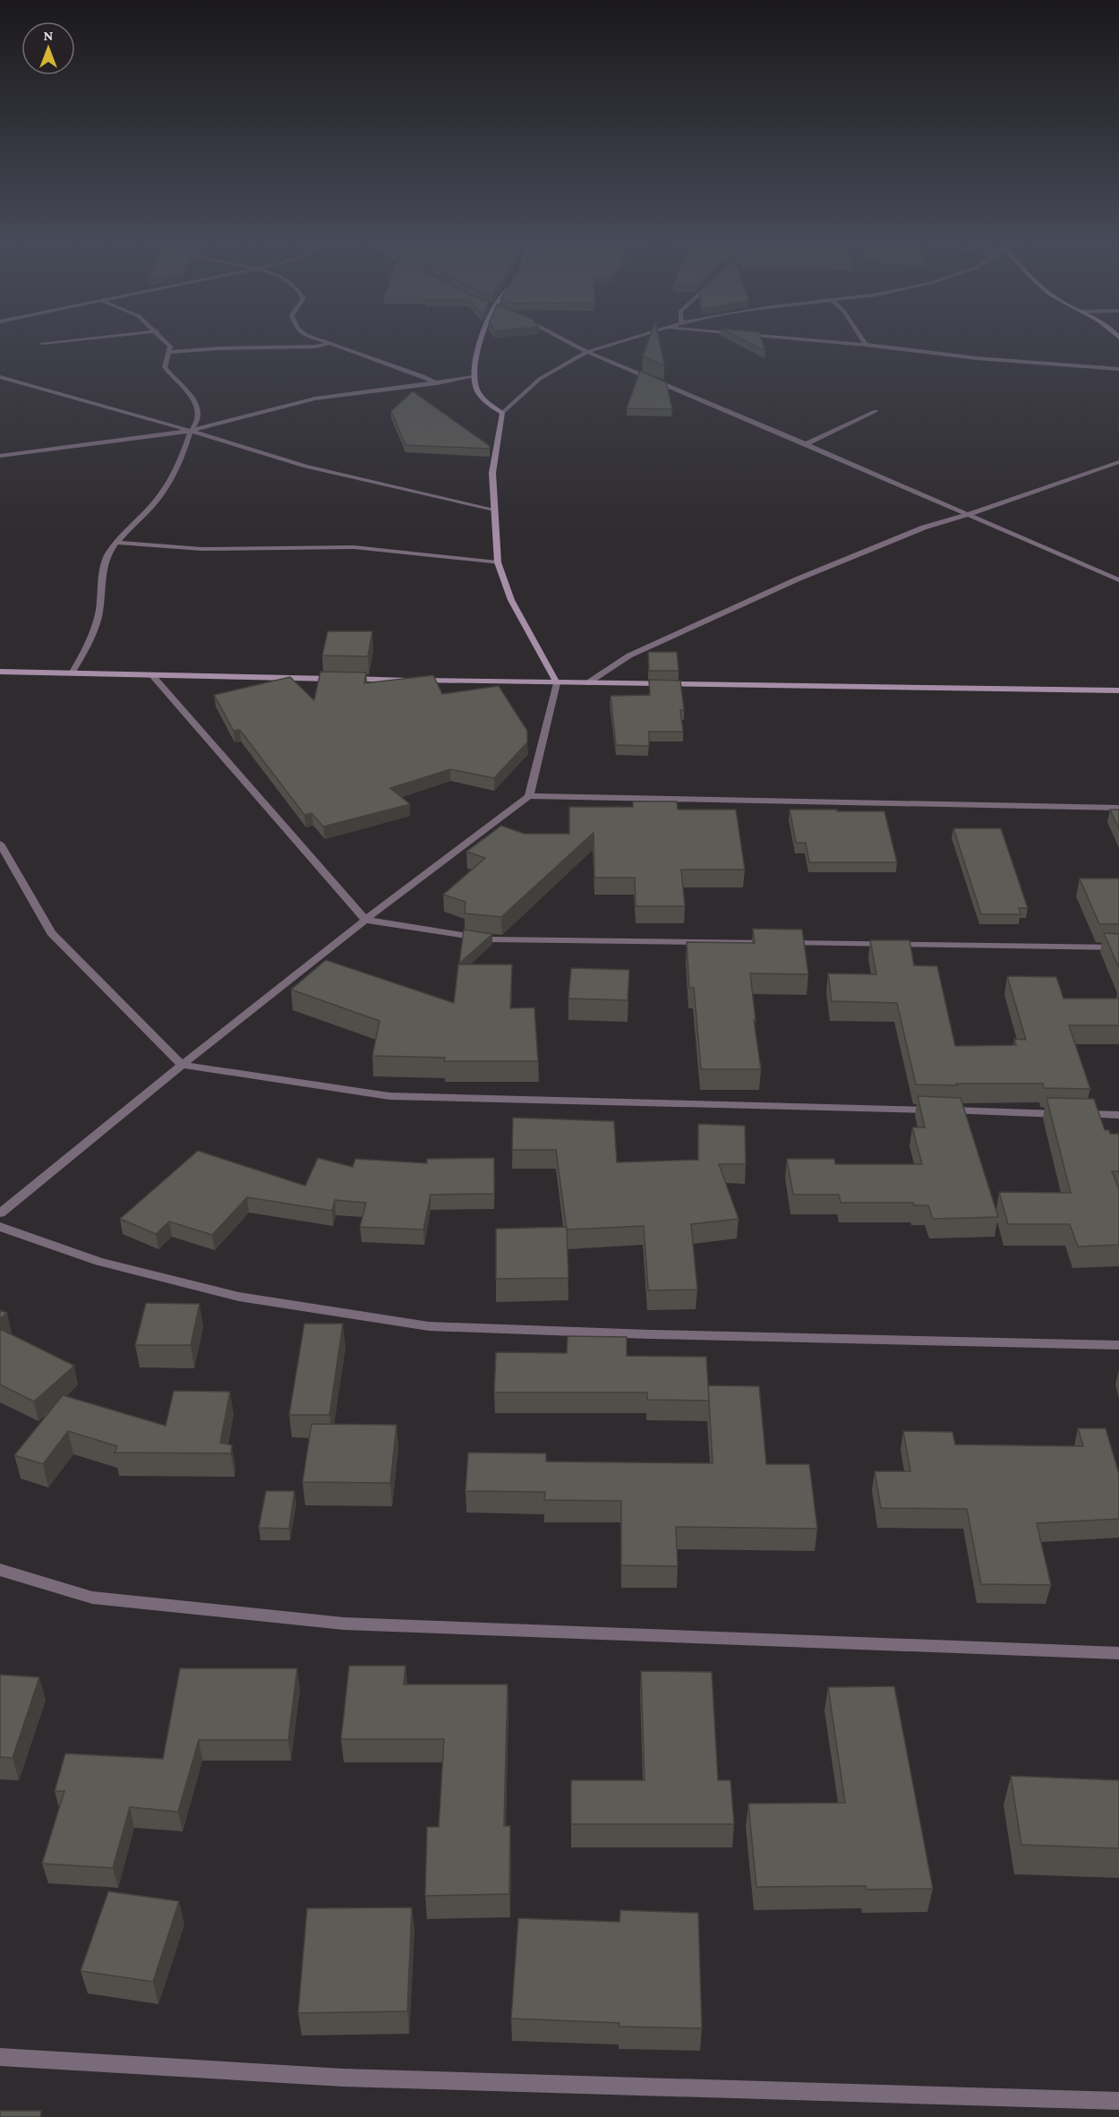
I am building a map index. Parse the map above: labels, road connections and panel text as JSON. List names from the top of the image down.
{
  "north": "top"
}
